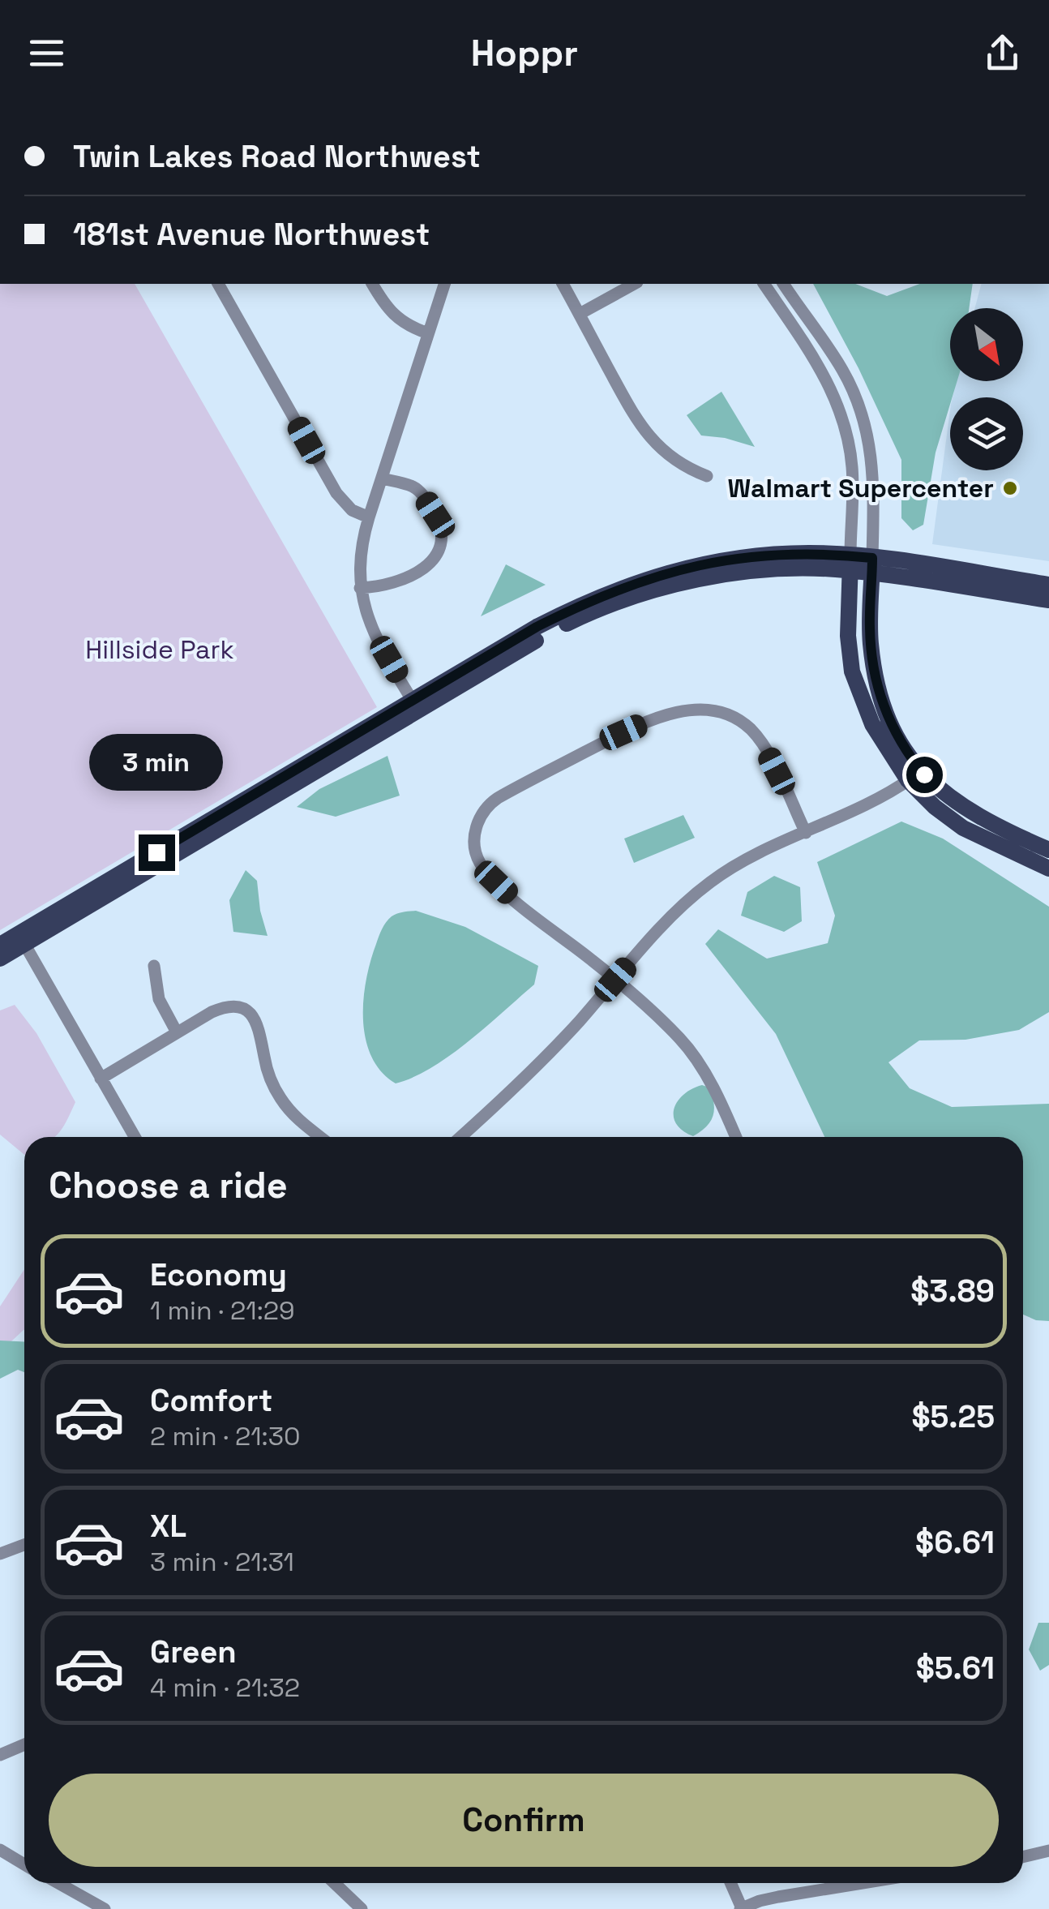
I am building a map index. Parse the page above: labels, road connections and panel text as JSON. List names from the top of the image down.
{
  "parks": ["Hillside Park"],
  "places": ["Walmart Supercenter"],
  "north": "bottom right",
  "page": {
    "header": "Hoppr",
    "banner": ["Twin Lakes Road Northwest", "181st Avenue Northwest"],
    "bubble": "3 min",
    "heading": "Choose a ride",
    "list": [
      {
        "name": "Economy",
        "note": "1 min · 21:29",
        "value": "$3.89"
      },
      {
        "name": "Comfort",
        "note": "2 min · 21:30",
        "value": "$5.25"
      },
      {
        "name": "XL",
        "note": "3 min · 21:31",
        "value": "$6.61"
      },
      {
        "name": "Green",
        "note": "4 min · 21:32",
        "value": "$5.61"
      }
    ],
    "buttons": "Confirm"
  }
}
